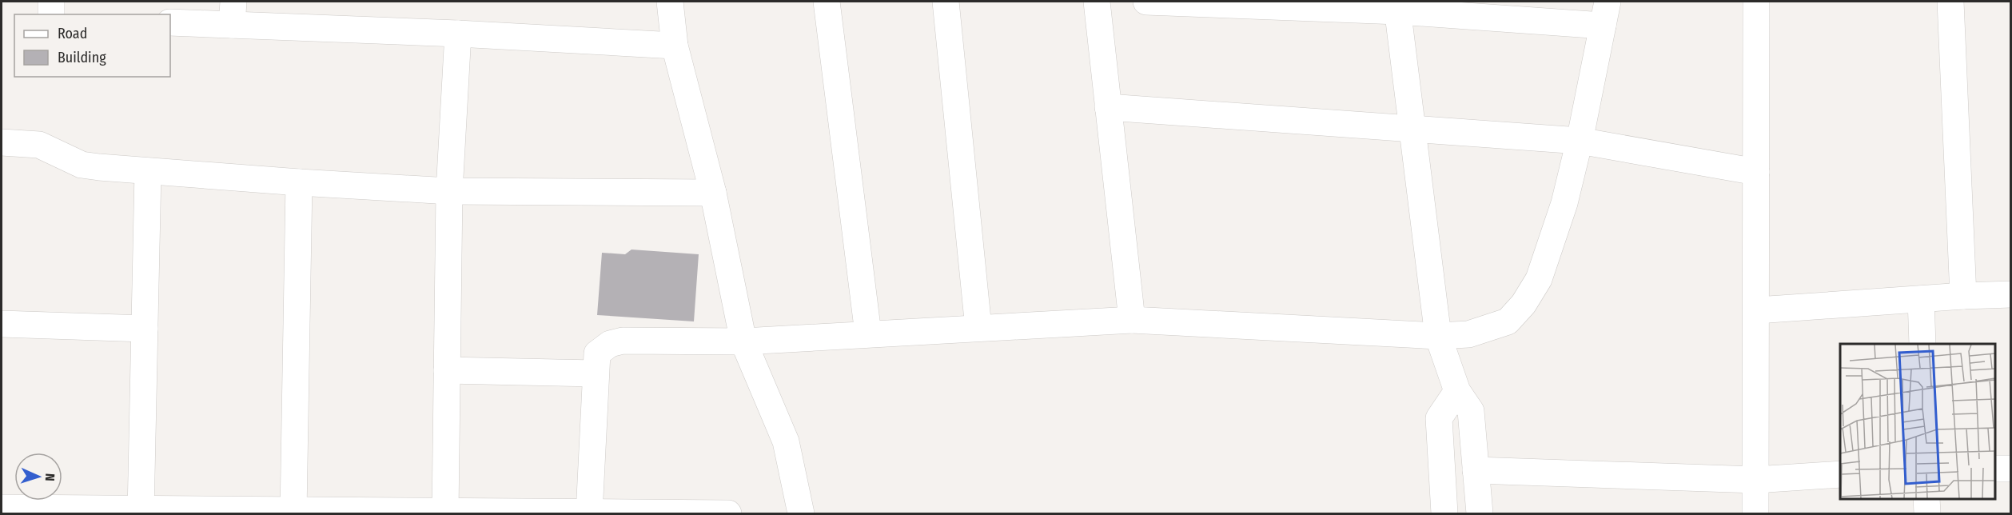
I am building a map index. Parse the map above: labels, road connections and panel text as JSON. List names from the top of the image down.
{
  "legend": ["Road", "Building"],
  "north": "right"
}
